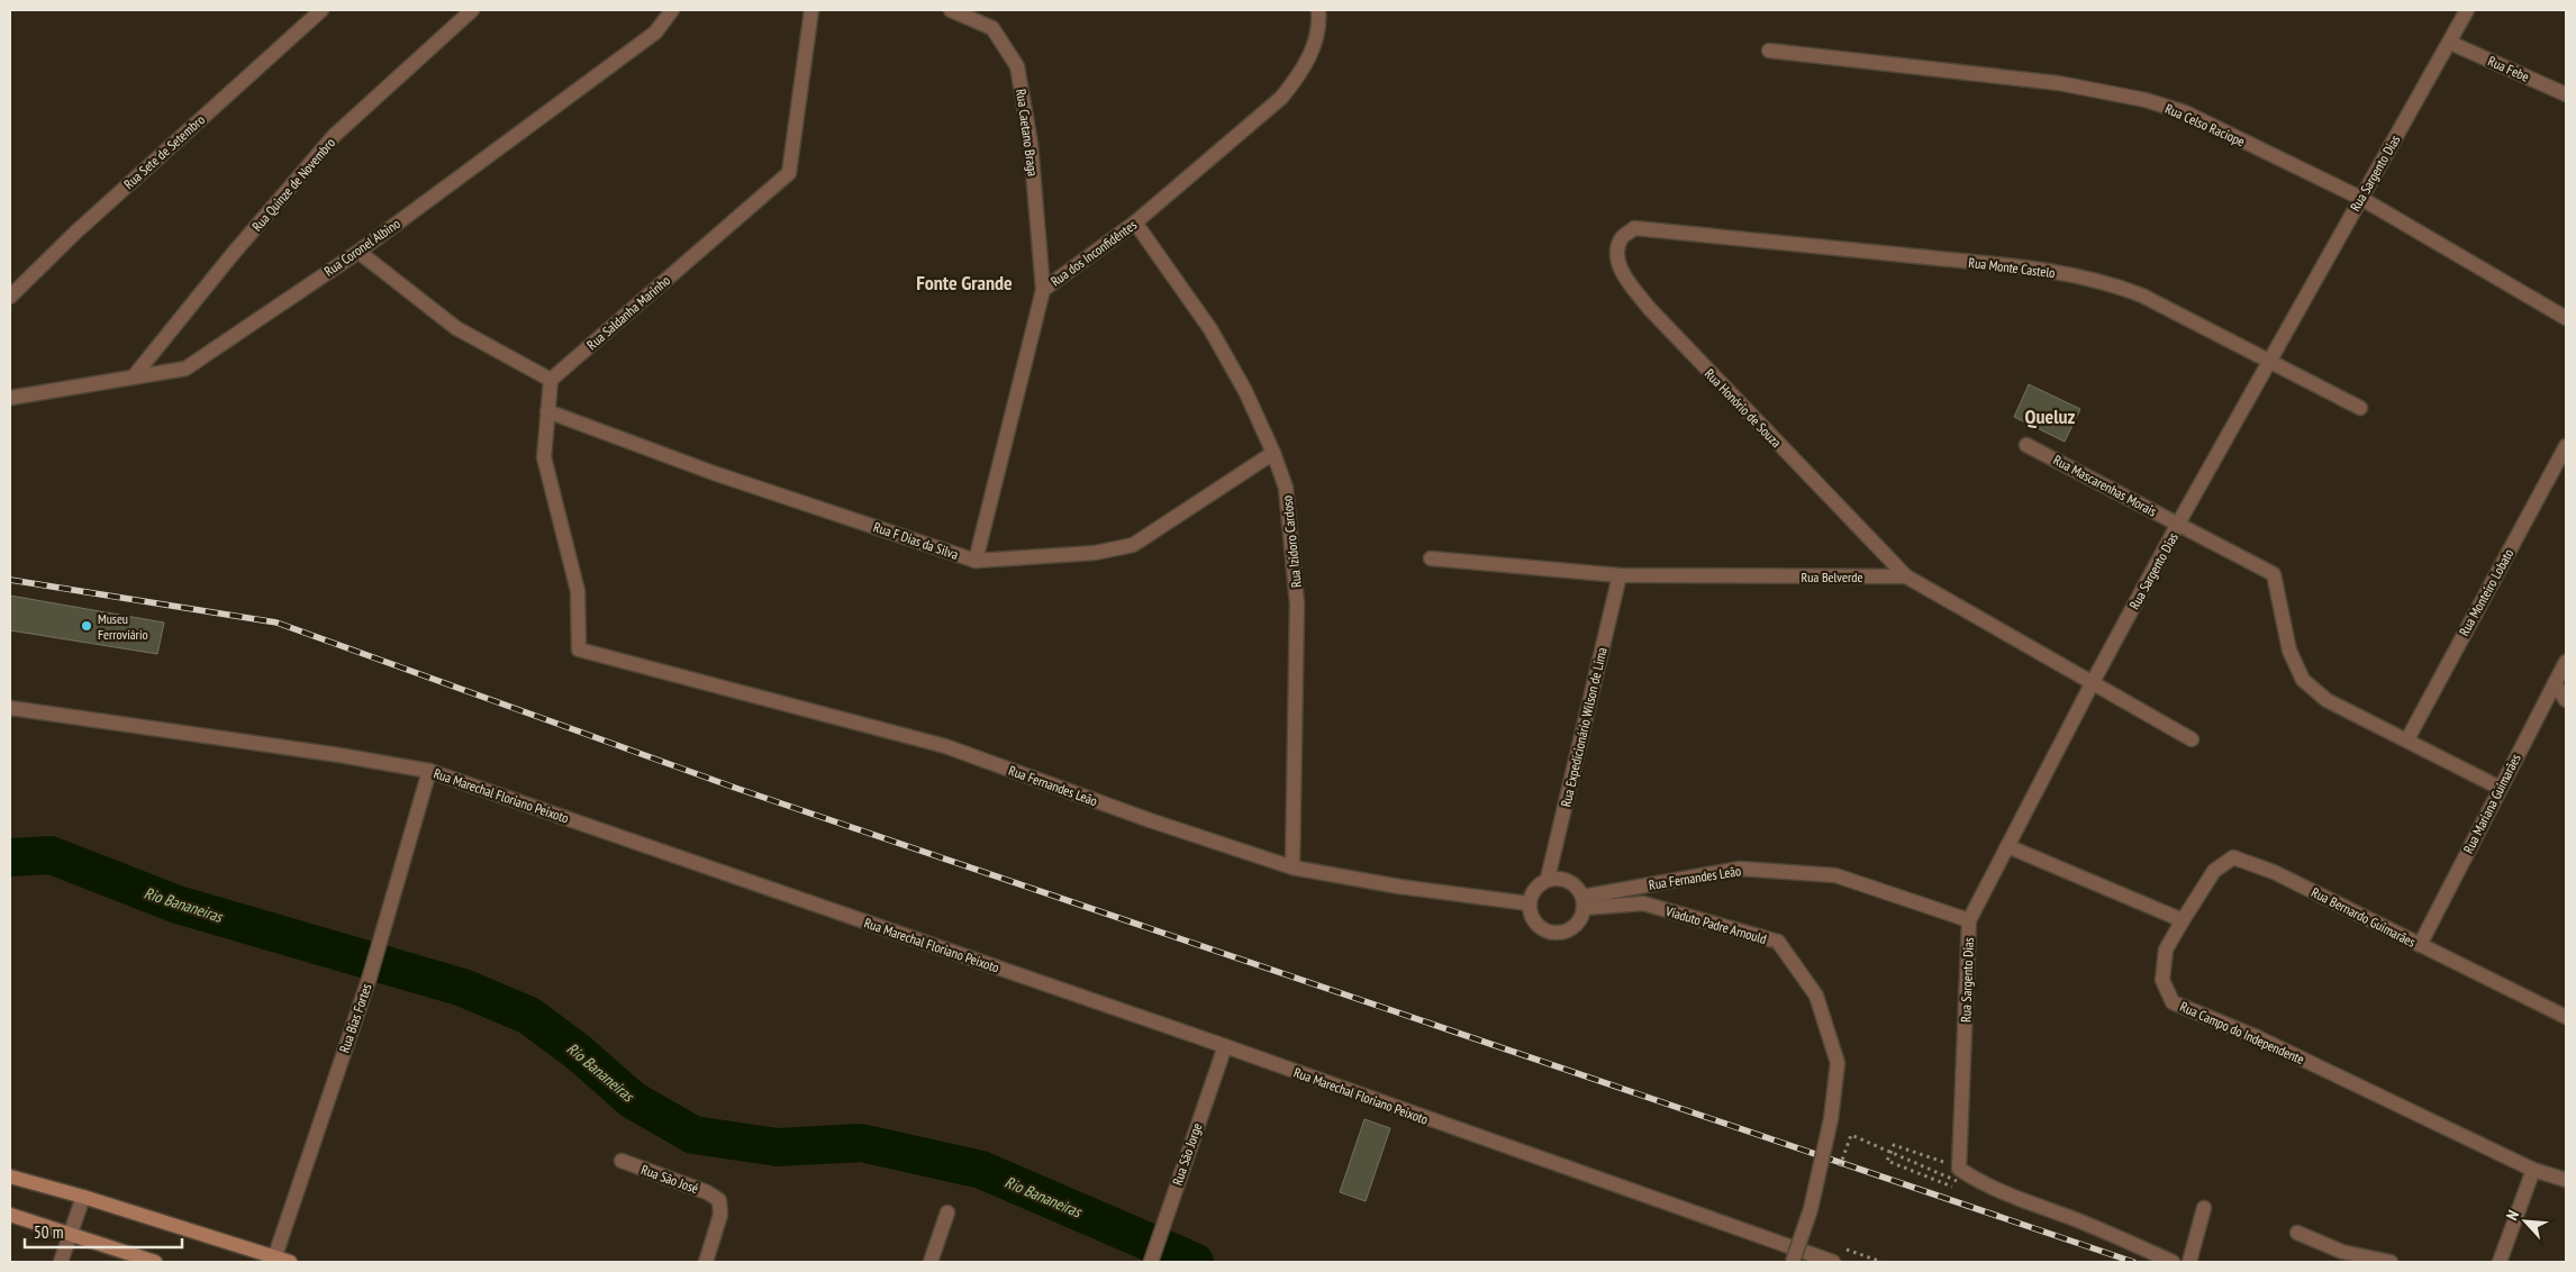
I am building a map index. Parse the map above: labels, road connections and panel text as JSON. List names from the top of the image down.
{
  "streets": {
    "street": [
      "Rua Febe",
      "Rua Celso Raciope",
      "Rua Caetano Braga",
      "Rua Sete de Setembro",
      "Rua Sargento Dias",
      "Rua Quinze de Novembro",
      "Rua Coronel Albino",
      "Rua dos Inconfidêntes",
      "Rua Monte Castelo",
      "Rua Saldanha Marinho",
      "Rua Honório de Souza",
      "Rua Mascarenhas Morais",
      "Rua F Dias da Silva",
      "Rua Izidoro Cardoso",
      "Rua Belverde",
      "Rua Monteiro Lobato",
      "Rua Expedicionário Wilson de Lima",
      "Rua Fernandes Leão",
      "Rua Marechal Floriano Peixoto",
      "Rua Mariana Guimarães",
      "Rua Bernardo Guimarães",
      "Viaduto Padre Arnould",
      "Rua Bias Fortes",
      "Rua Campo do Independente",
      "Rua São Jorge",
      "Rua São José"
    ]
  },
  "crossings": [
    ["Rua Febe", "Rua Sargento Dias"],
    ["Rua Celso Raciope", "Rua Sargento Dias"],
    ["Rua Caetano Braga", "Rua dos Inconfidêntes"],
    ["Rua Sargento Dias", "Rua Monte Castelo"],
    ["Rua Sargento Dias", "Rua Mascarenhas Morais"],
    ["Rua Sargento Dias", "Rua Belverde"],
    ["Rua Sargento Dias", "Rua Fernandes Leão"],
    ["Rua Quinze de Novembro", "Rua Coronel Albino"],
    ["Rua dos Inconfidêntes", "Rua F Dias da Silva"],
    ["Rua dos Inconfidêntes", "Rua Izidoro Cardoso"],
    ["Rua Monte Castelo", "Rua Honório de Souza"],
    ["Rua Honório de Souza", "Rua Belverde"],
    ["Rua Mascarenhas Morais", "Rua Monteiro Lobato"],
    ["Rua F Dias da Silva", "Rua Izidoro Cardoso"],
    ["Rua F Dias da Silva", "Rua Fernandes Leão"],
    ["Rua Izidoro Cardoso", "Rua Fernandes Leão"],
    ["Rua Belverde", "Rua Expedicionário Wilson de Lima"],
    ["Rua Expedicionário Wilson de Lima", "Rua Fernandes Leão"],
    ["Rua Expedicionário Wilson de Lima", "Viaduto Padre Arnould"],
    ["Rua Fernandes Leão", "Viaduto Padre Arnould"],
    ["Rua Marechal Floriano Peixoto", "Rua Bias Fortes"],
    ["Rua Marechal Floriano Peixoto", "Rua São Jorge"],
    ["Rua Mariana Guimarães", "Rua Bernardo Guimarães"],
    ["Rua Bernardo Guimarães", "Rua Campo do Independente"]
  ],
  "districts": ["Fonte Grande", "Queluz"],
  "water": ["Rio Bananeiras"],
  "places": ["Museu Ferroviário"],
  "scale_bar": "50 m",
  "north": "top left"
}
